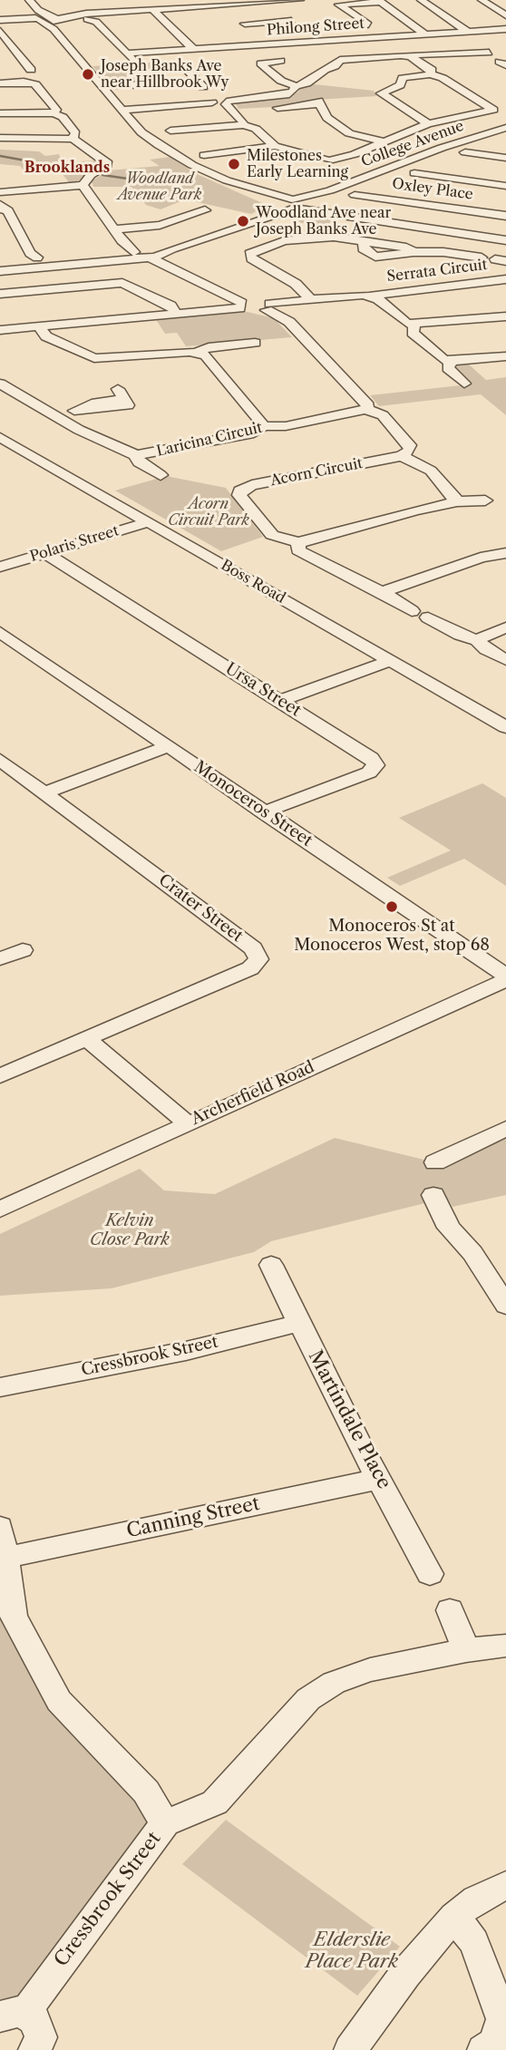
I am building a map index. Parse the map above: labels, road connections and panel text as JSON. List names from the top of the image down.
{
  "streets": {
    "street": [
      "Philong Street",
      "College Avenue",
      "Oxley Place",
      "Serrata Circuit",
      "Laricina Circuit",
      "Acorn Circuit",
      "Polaris Street",
      "Boss Road",
      "Ursa Street",
      "Monoceros Street",
      "Crater Street",
      "Archerfield Road",
      "Cressbrook Street",
      "Martindale Place",
      "Canning Street"
    ]
  },
  "crossings": [
    ["Polaris Street", "Boss Road"],
    ["Polaris Street", "Ursa Street"],
    ["Ursa Street", "Monoceros Street"],
    ["Monoceros Street", "Archerfield Road"],
    ["Cressbrook Street", "Martindale Place"],
    ["Cressbrook Street", "Canning Street"],
    ["Martindale Place", "Canning Street"]
  ],
  "districts": ["Brooklands"],
  "parks": [
    "Woodland Avenue Park",
    "Acorn Circuit Park",
    "Kelvin Close Park",
    "Elderslie Place Park"
  ],
  "places": [
    "Joseph Banks Ave near Hillbrook Wy",
    "Milestones Early Learning",
    "Woodland Ave near Joseph Banks Ave",
    "Monoceros St at Monoceros West, stop 68"
  ]
}
